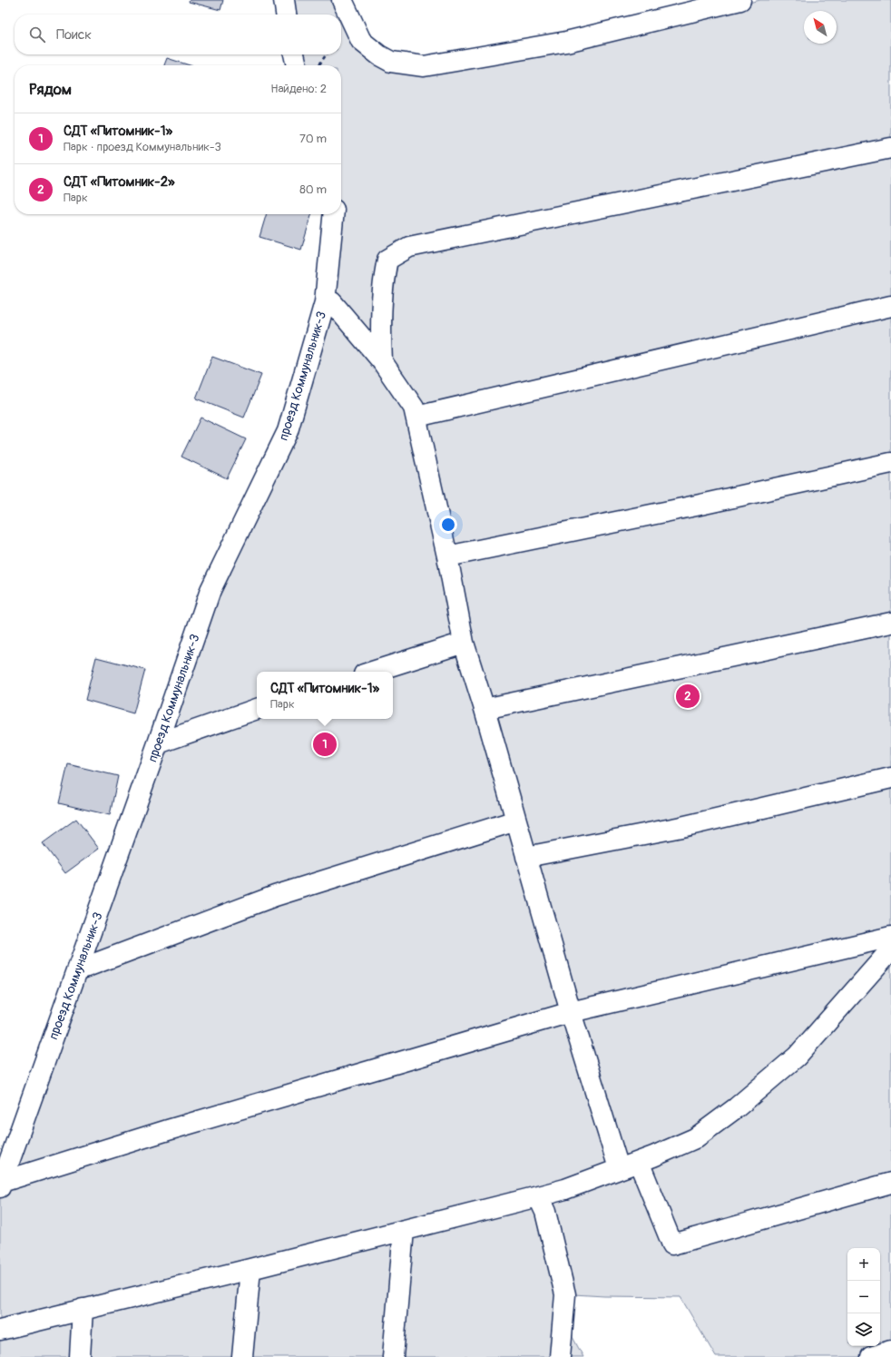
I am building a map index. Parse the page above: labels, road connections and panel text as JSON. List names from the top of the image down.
{
  "streets": {
    "street": ["проезд Коммунальник-3"]
  },
  "north": "top left",
  "page": {
    "search": "Поиск",
    "heading": ["Рядом", "Найдено: 2"],
    "list": [
      {
        "mark": "1",
        "name": "СДТ «Питомник-1»",
        "note": "Парк · проезд Коммунальник-3",
        "value": "70 m"
      },
      {
        "mark": "2",
        "name": "СДТ «Питомник-2»",
        "note": "Парк",
        "value": "80 m"
      }
    ],
    "popup": ["СДТ «Питомник-1»", "Парк"],
    "pins": ["2", "1"],
    "map_buttons": ["+", "−"]
  }
}
